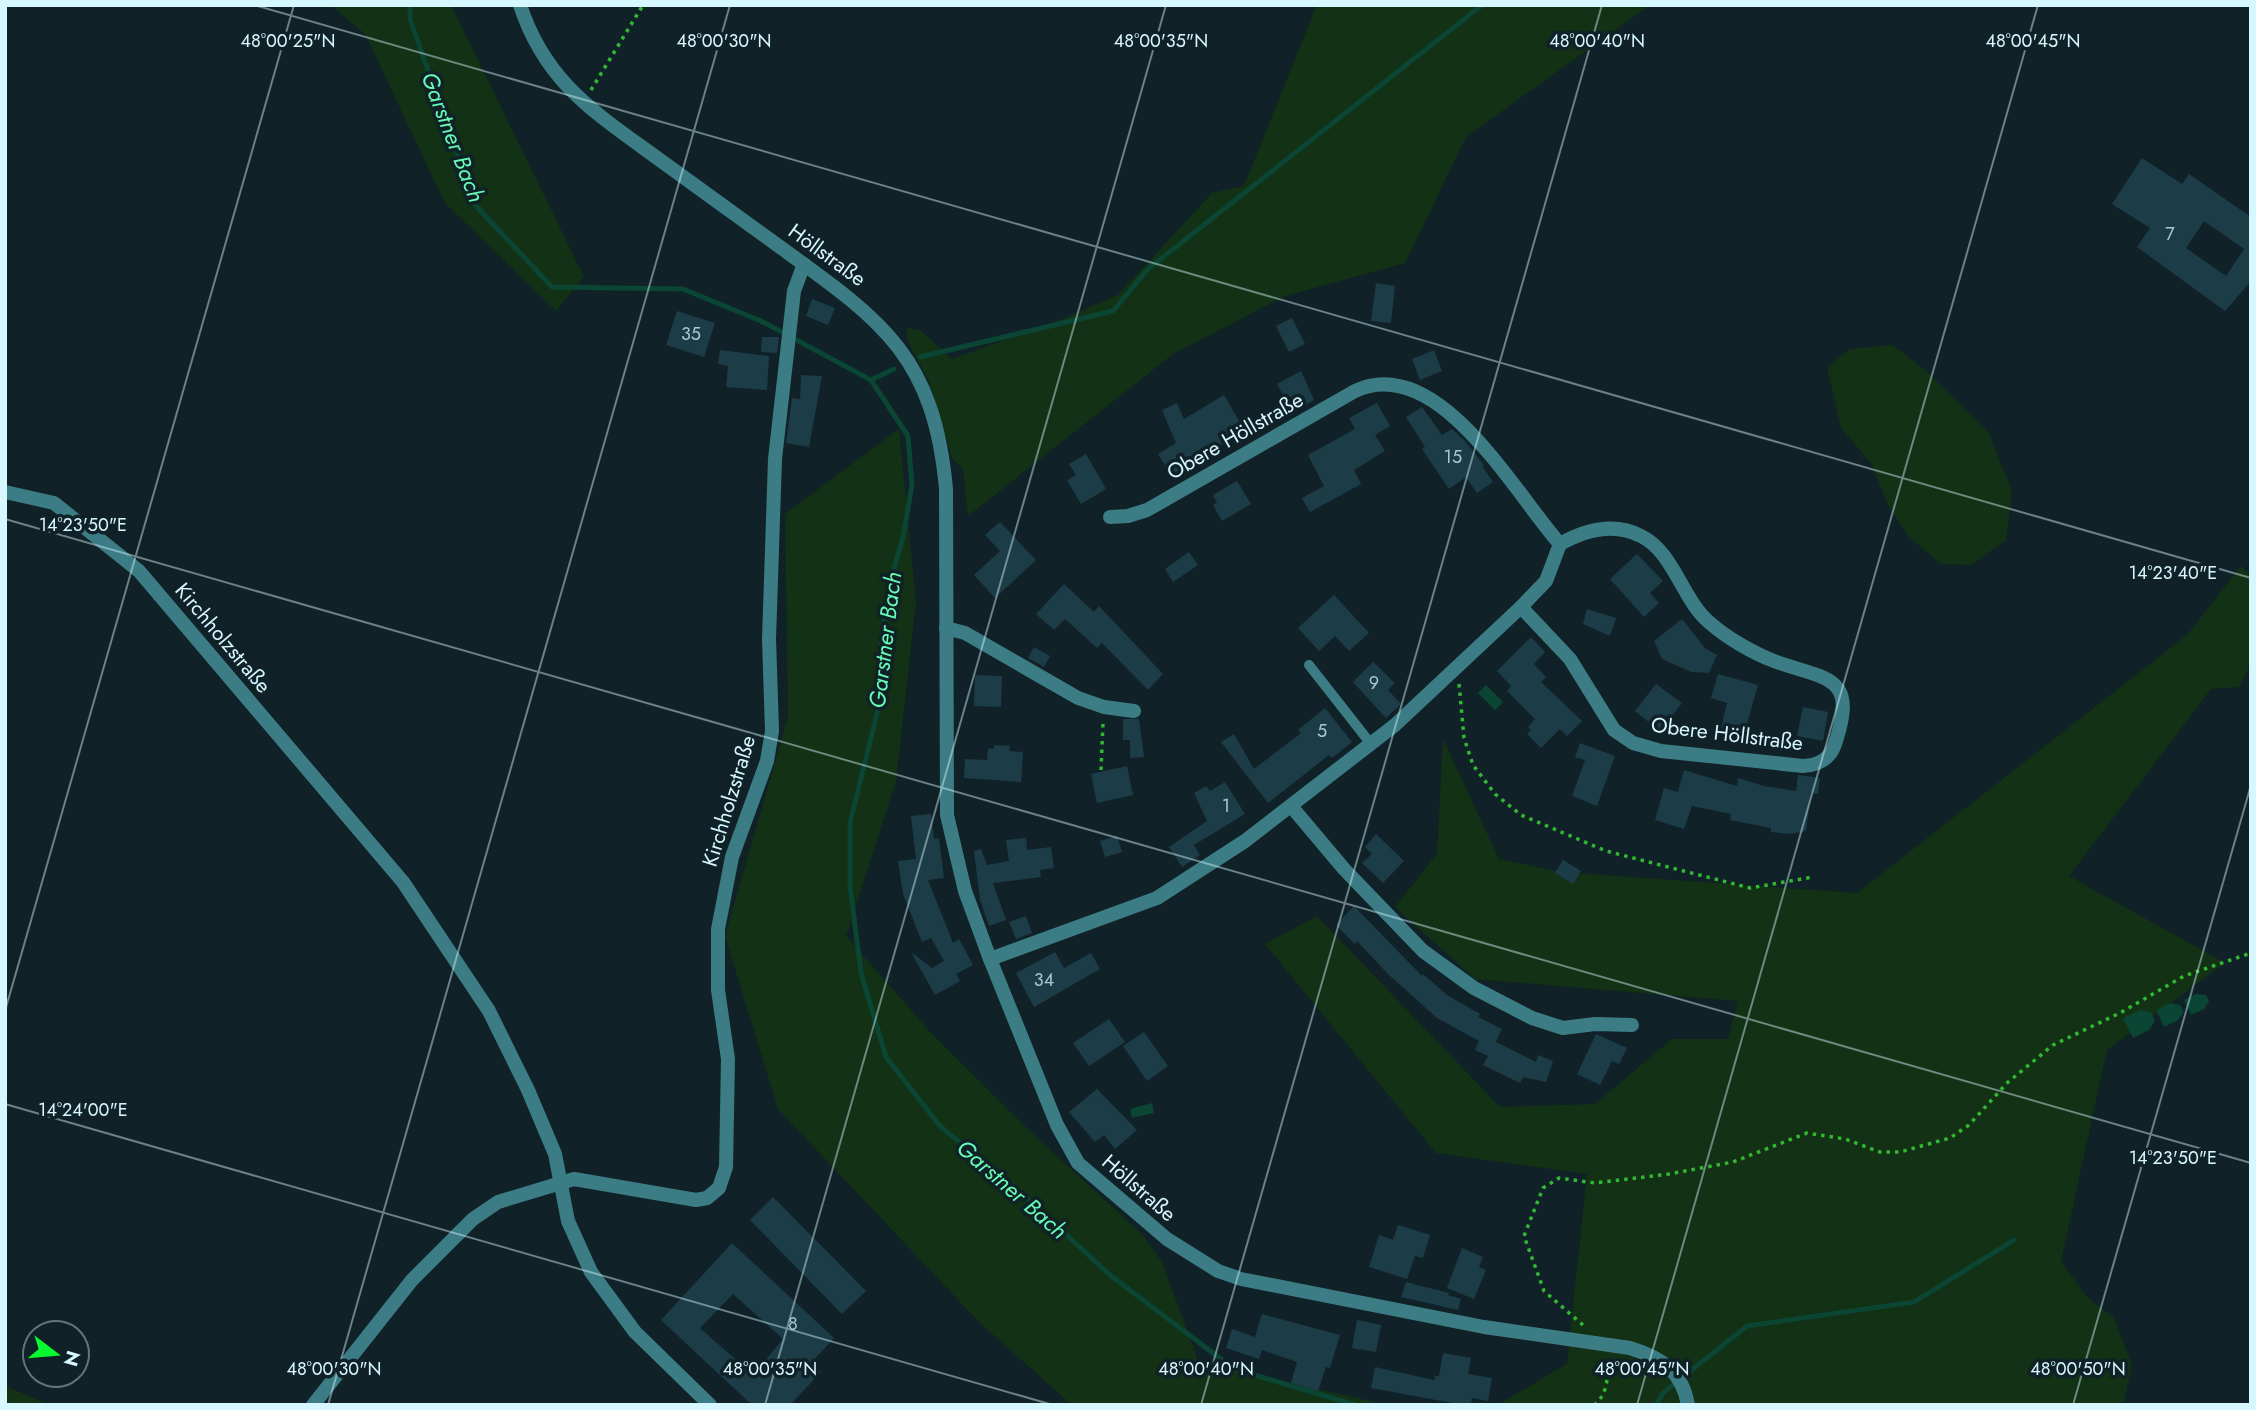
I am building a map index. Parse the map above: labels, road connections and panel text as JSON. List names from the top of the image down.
{
  "streets": {
    "street": ["Höllstraße", "Obere Höllstraße", "Kirchholzstraße"]
  },
  "crossings": [
    ["Höllstraße", "Kirchholzstraße"]
  ],
  "water": ["Garstner Bach"],
  "house_numbers": [
    "7",
    "35",
    "15",
    "9",
    "5",
    "1",
    "34",
    "8"
  ],
  "north": "right",
  "coordinates": [
    "48°00'25\"N",
    "48°00'30\"N",
    "48°00'35\"N",
    "48°00'40\"N",
    "48°00'45\"N",
    "14°23'50\"E",
    "14°23'40\"E",
    "14°24'00\"E",
    "48°00'50\"N"
  ]
}
